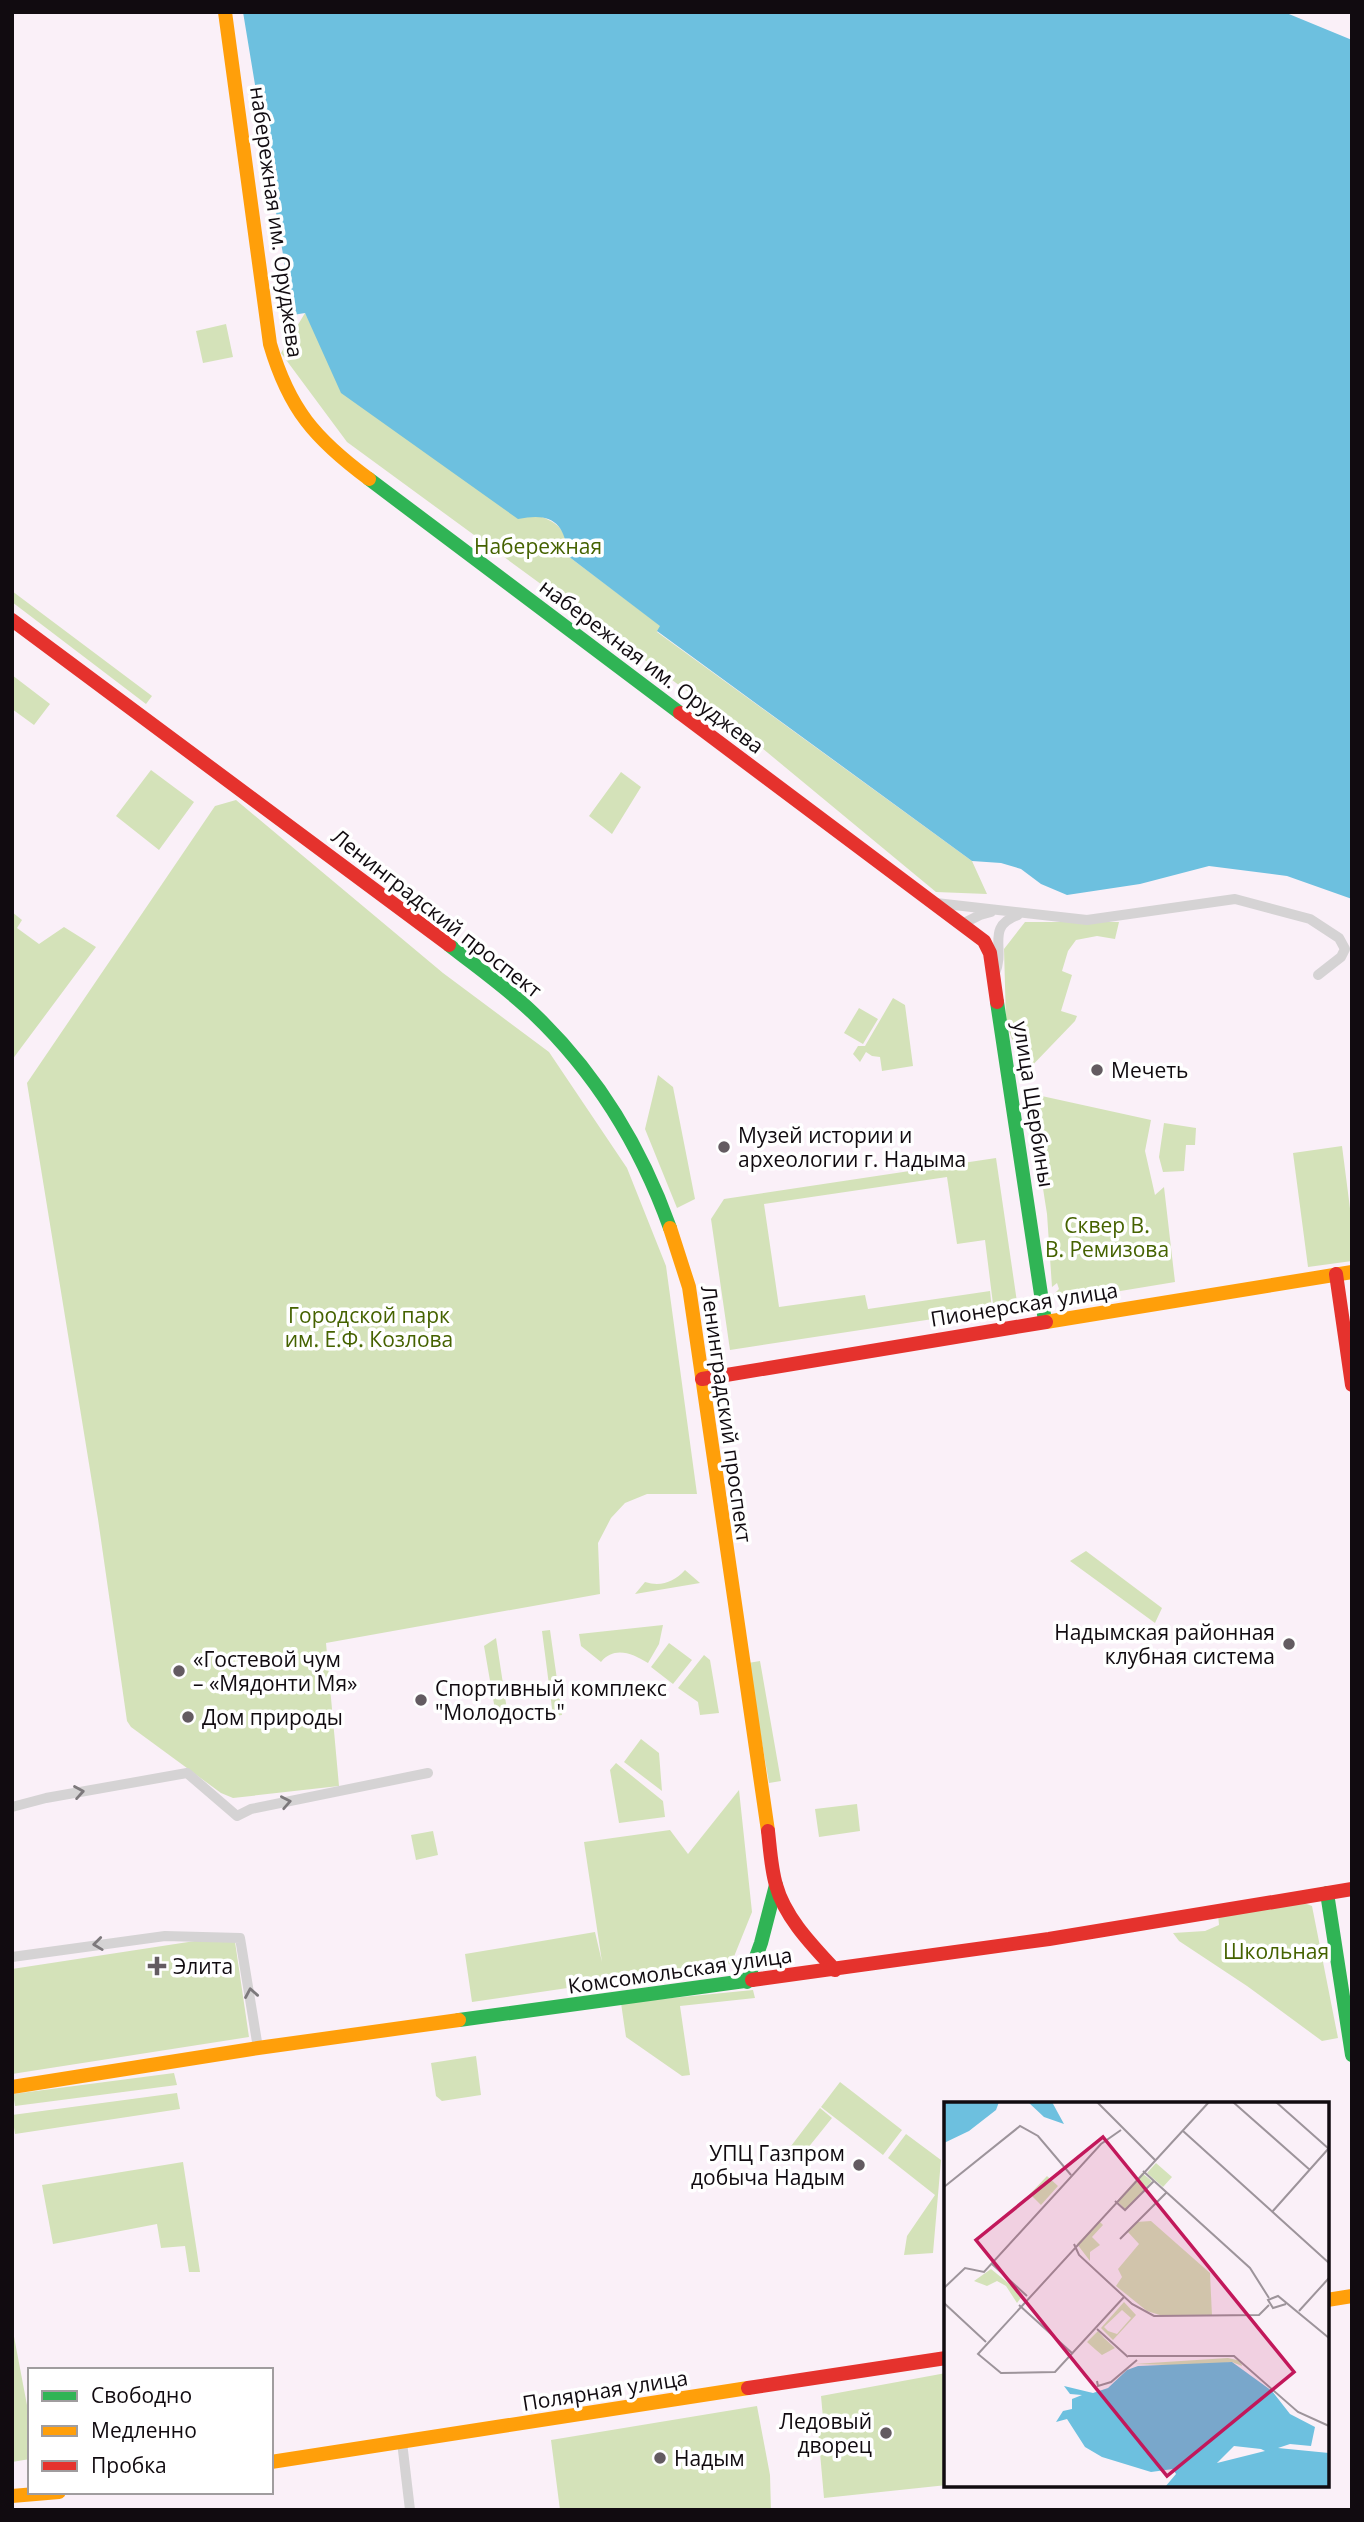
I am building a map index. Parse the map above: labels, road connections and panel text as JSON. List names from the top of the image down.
{
  "streets": {
    "street": [
      "набережная им. Оруджева",
      "Ленинградский проспект",
      "улица Щербины",
      "Пионерская улица",
      "Комсомольская улица",
      "Полярная улица"
    ]
  },
  "crossings": [
    ["набережная им. Оруджева", "улица Щербины"],
    ["Ленинградский проспект", "Пионерская улица"],
    ["улица Щербины", "Пионерская улица"]
  ],
  "parks": [
    "Набережная",
    "Сквер В. В. Ремизова",
    "Городской парк им. Е.Ф. Козлова",
    "Школьная"
  ],
  "places": {
    "other": [
      "Мечеть",
      "Музей истории и археологии г. Надыма",
      "Надымская районная клубная система",
      "«Гостевой чум – «Мядонти Мя»",
      "Спортивный комплекс \"Молодость\"",
      "Дом природы",
      "УПЦ Газпром добыча Надым",
      "Ледовый дворец",
      "Надым"
    ],
    "health": ["Элита"]
  },
  "legend": ["Свободно", "Медленно", "Пробка"]
}
